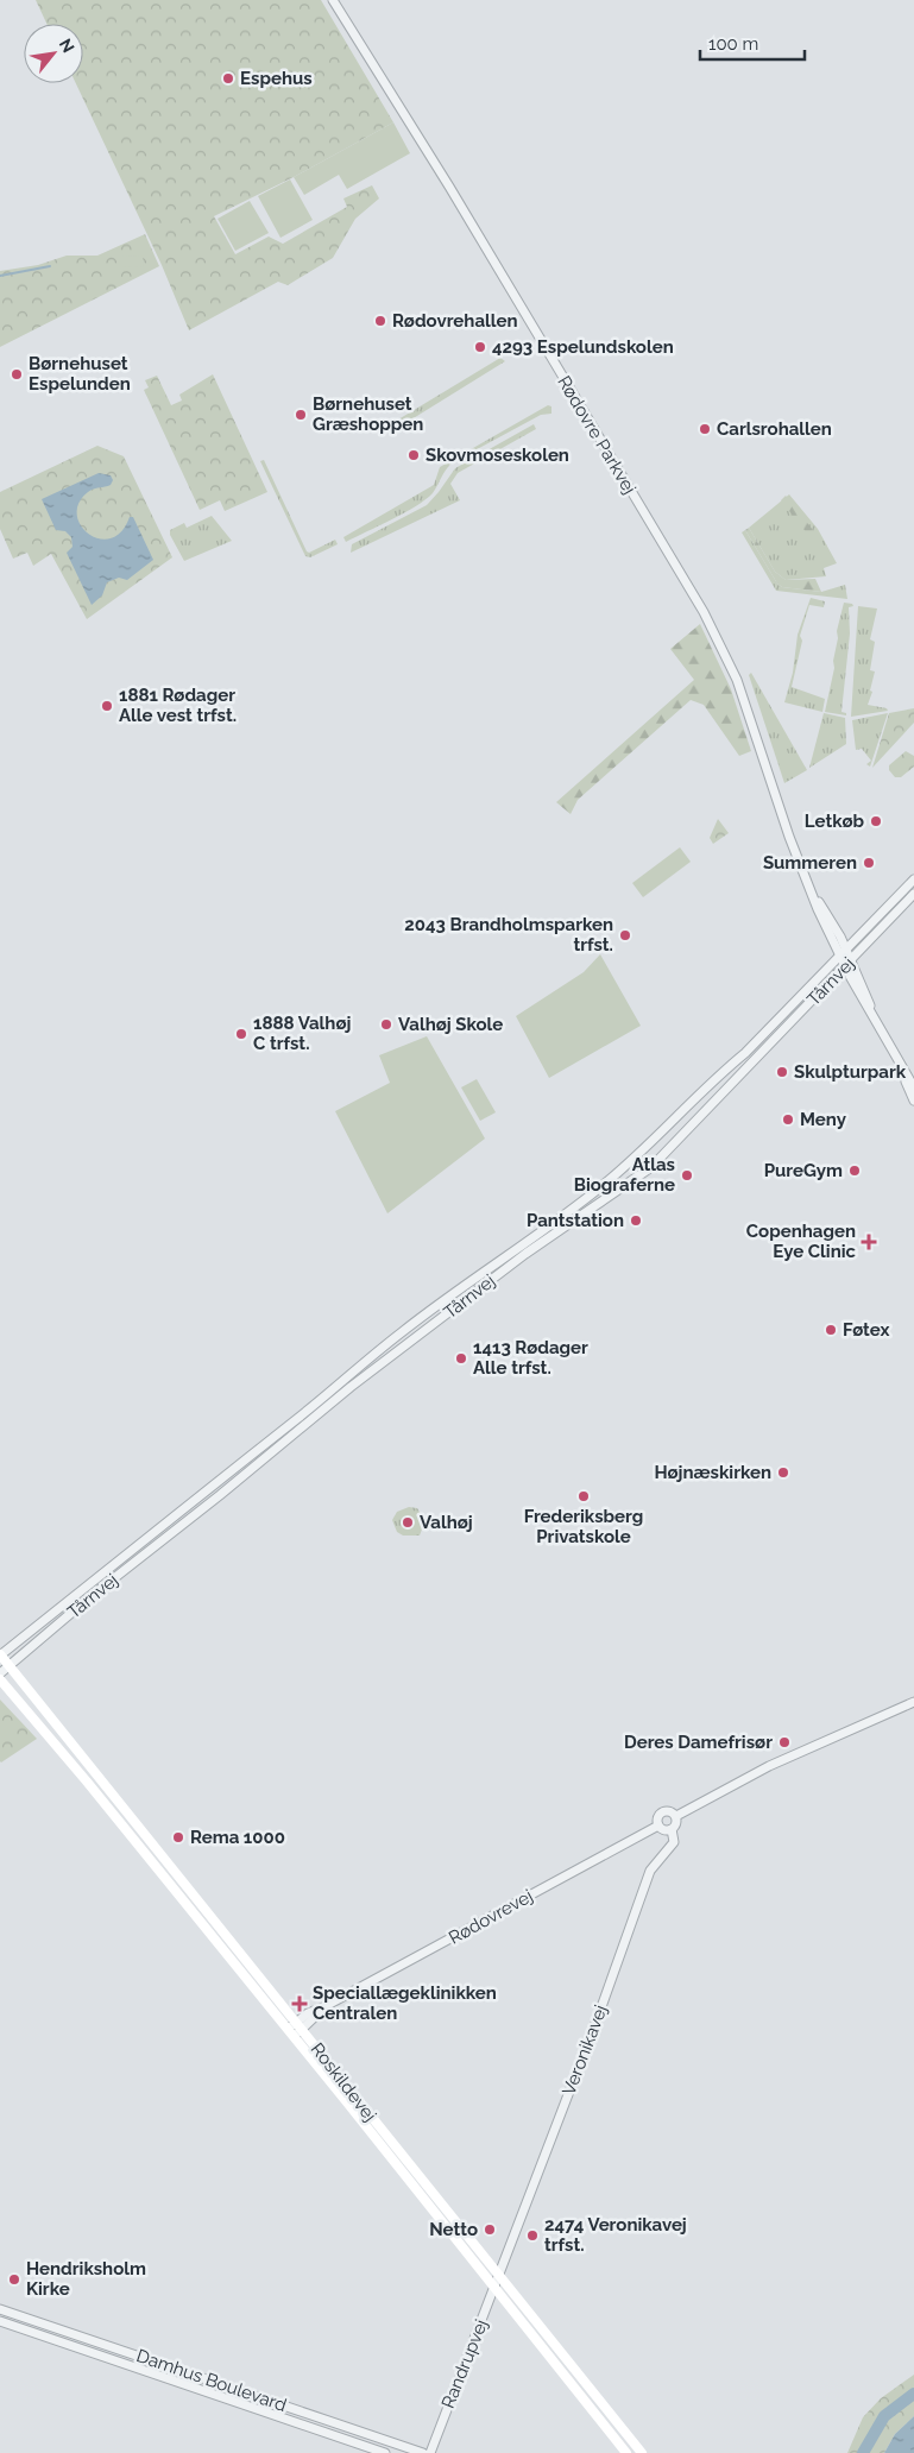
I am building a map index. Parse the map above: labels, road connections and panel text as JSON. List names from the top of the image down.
{
  "streets": {
    "main road": ["Roskildevej"],
    "street": [
      "Rødovre Parkvej",
      "Tårnvej",
      "Rødovrevej",
      "Veronikavej",
      "Randrupvej",
      "Damhus Boulevard"
    ]
  },
  "crossings": [
    ["Rødovre Parkvej", "Tårnvej"],
    ["Tårnvej", "Roskildevej"],
    ["Rødovrevej", "Veronikavej"],
    ["Rødovrevej", "Roskildevej"],
    ["Veronikavej", "Roskildevej"],
    ["Veronikavej", "Randrupvej"],
    ["Roskildevej", "Randrupvej"]
  ],
  "places": {
    "other": [
      "Espehus",
      "Rødovrehallen",
      "4293 Espelundskolen",
      "Børnehuset Espelunden",
      "Børnehuset Græshoppen",
      "Carlsrohallen",
      "Skovmoseskolen",
      "1881 Rødager Alle vest trfst.",
      "Letkøb",
      "Summeren",
      "2043 Brandholmsparken trfst.",
      "Valhøj Skole",
      "1888 Valhøj C trfst.",
      "Skulpturpark",
      "Meny",
      "PureGym",
      "Atlas Biograferne",
      "Pantstation",
      "Føtex",
      "1413 Rødager Alle trfst.",
      "Højnæskirken",
      "Frederiksberg Privatskole",
      "Valhøj",
      "Deres Damefrisør",
      "Rema 1000",
      "Netto",
      "2474 Veronikavej trfst.",
      "Hendriksholm Kirke"
    ],
    "health": ["Copenhagen Eye Clinic", "Speciallægeklinikken Centralen"]
  },
  "scale_bar": "100 m",
  "north": "top right"
}
